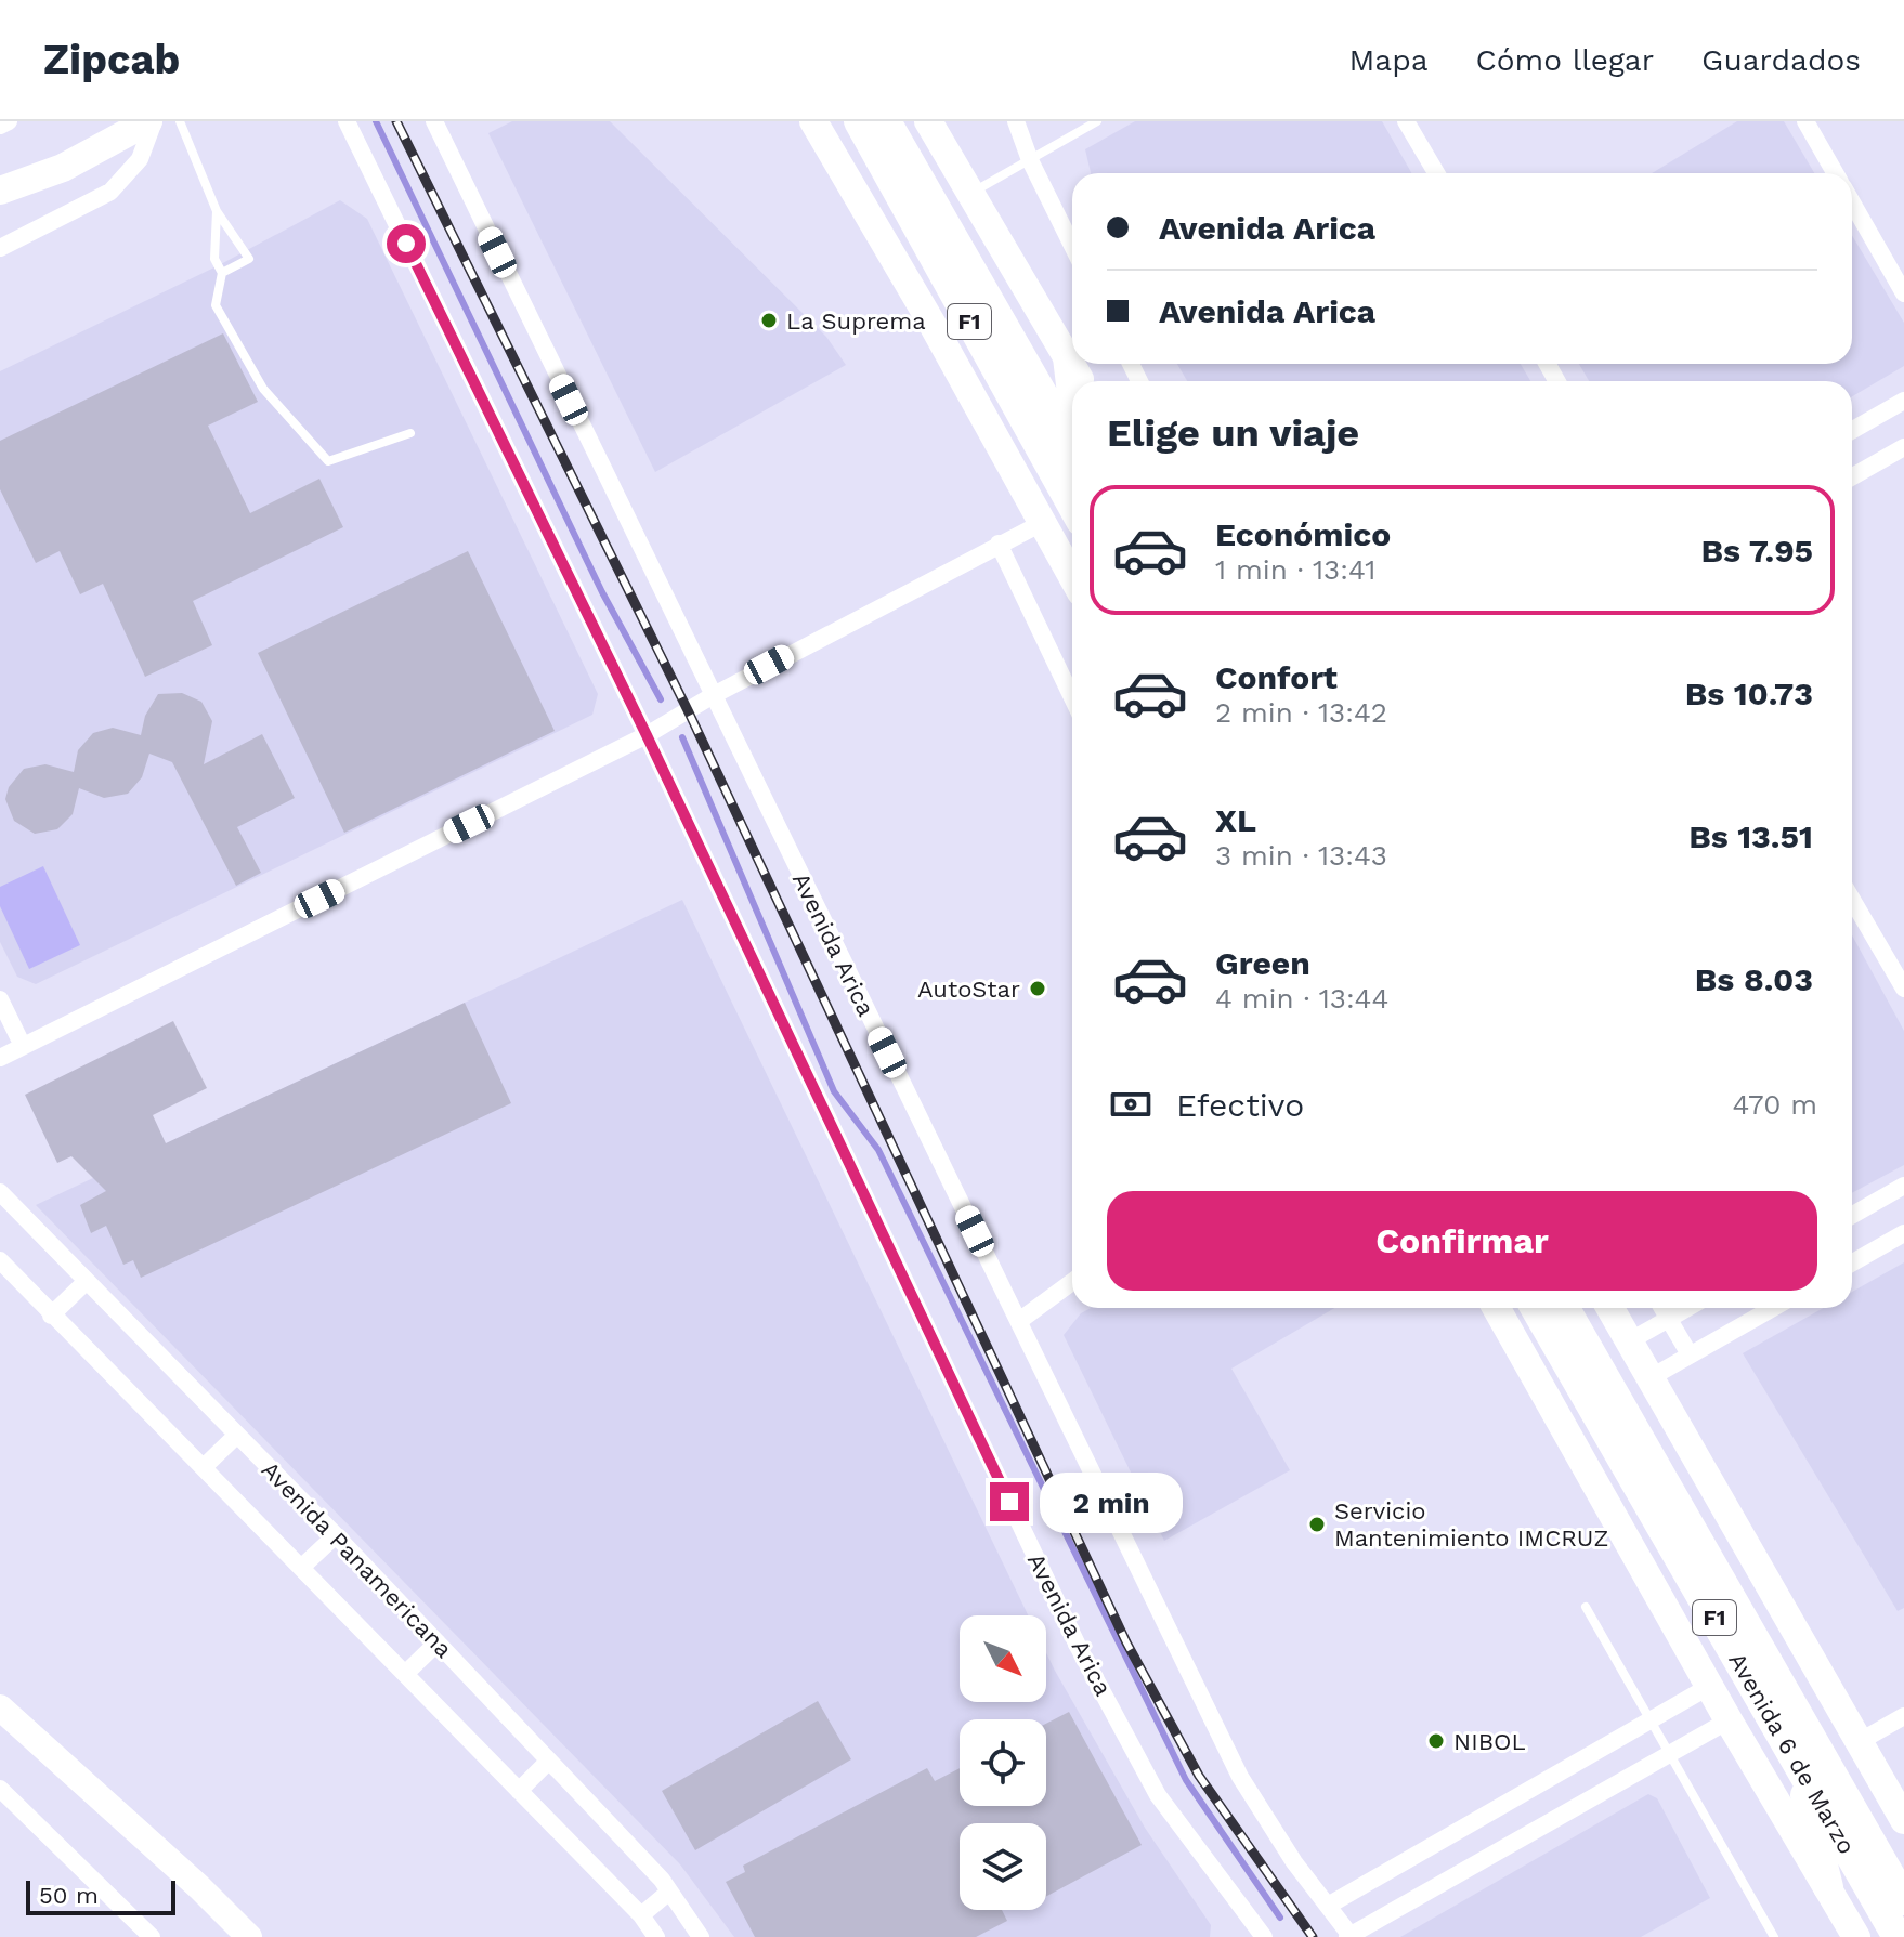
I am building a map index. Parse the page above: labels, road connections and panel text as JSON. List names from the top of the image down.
{
  "streets": {
    "highway": ["F1", "Avenida 6 de Marzo"],
    "street": ["Avenida Arica", "Avenida Panamericana"]
  },
  "places": [
    "La Suprema",
    "AutoStar",
    "Servicio Mantenimiento IMCRUZ",
    "NIBOL"
  ],
  "scale_bar": "50 m",
  "north": "bottom right",
  "page": {
    "header": "Zipcab",
    "nav": ["Mapa", "Cómo llegar", "Guardados"],
    "banner": ["Avenida Arica", "Avenida Arica"],
    "heading": "Elige un viaje",
    "list": [
      {
        "name": "Económico",
        "note": "1 min · 13:41",
        "value": "Bs 7.95"
      },
      {
        "name": "Confort",
        "note": "2 min · 13:42",
        "value": "Bs 10.73"
      },
      {
        "name": "XL",
        "note": "3 min · 13:43",
        "value": "Bs 13.51"
      },
      {
        "name": "Green",
        "note": "4 min · 13:44",
        "value": "Bs 8.03"
      }
    ],
    "pay": ["Efectivo", "470 m"],
    "buttons": "Confirmar",
    "bubble": "2 min",
    "scale": "50 m"
  }
}
